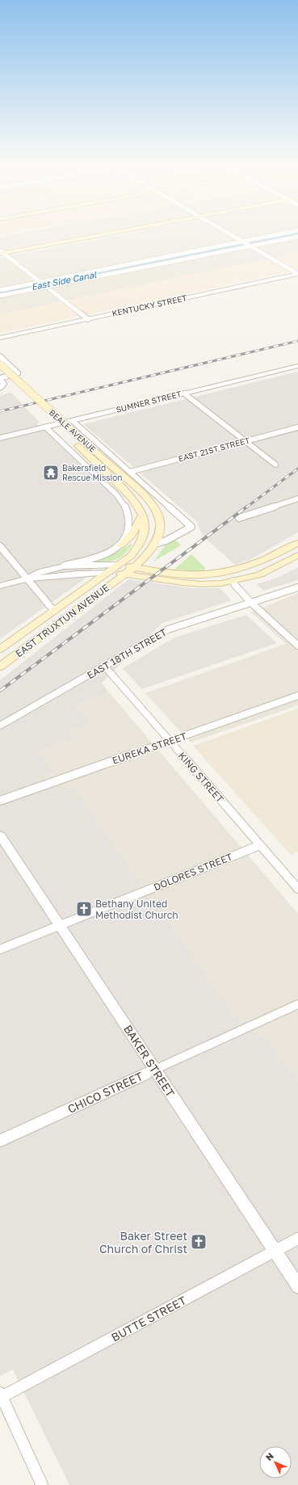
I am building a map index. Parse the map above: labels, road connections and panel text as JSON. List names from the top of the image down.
{
  "streets": {
    "main road": ["BEALE AVENUE", "EAST TRUXTUN AVENUE"],
    "street": [
      "KENTUCKY STREET",
      "SUMNER STREET",
      "EAST 21ST STREET",
      "EAST 18TH STREET",
      "EUREKA STREET",
      "KING STREET",
      "DOLORES STREET",
      "BAKER STREET",
      "CHICO STREET",
      "BUTTE STREET"
    ]
  },
  "crossings": [
    ["SUMNER STREET", "BEALE AVENUE"],
    ["BEALE AVENUE", "EAST TRUXTUN AVENUE"],
    ["EAST 18TH STREET", "KING STREET"],
    ["EUREKA STREET", "KING STREET"],
    ["KING STREET", "DOLORES STREET"],
    ["DOLORES STREET", "BAKER STREET"],
    ["BAKER STREET", "CHICO STREET"],
    ["BAKER STREET", "BUTTE STREET"]
  ],
  "water": ["East Side Canal"],
  "places": {
    "temple": ["Bakersfield Rescue Mission"],
    "church": ["Bethany United Methodist Church", "Baker Street Church of Christ"]
  },
  "north": "top left"
}
